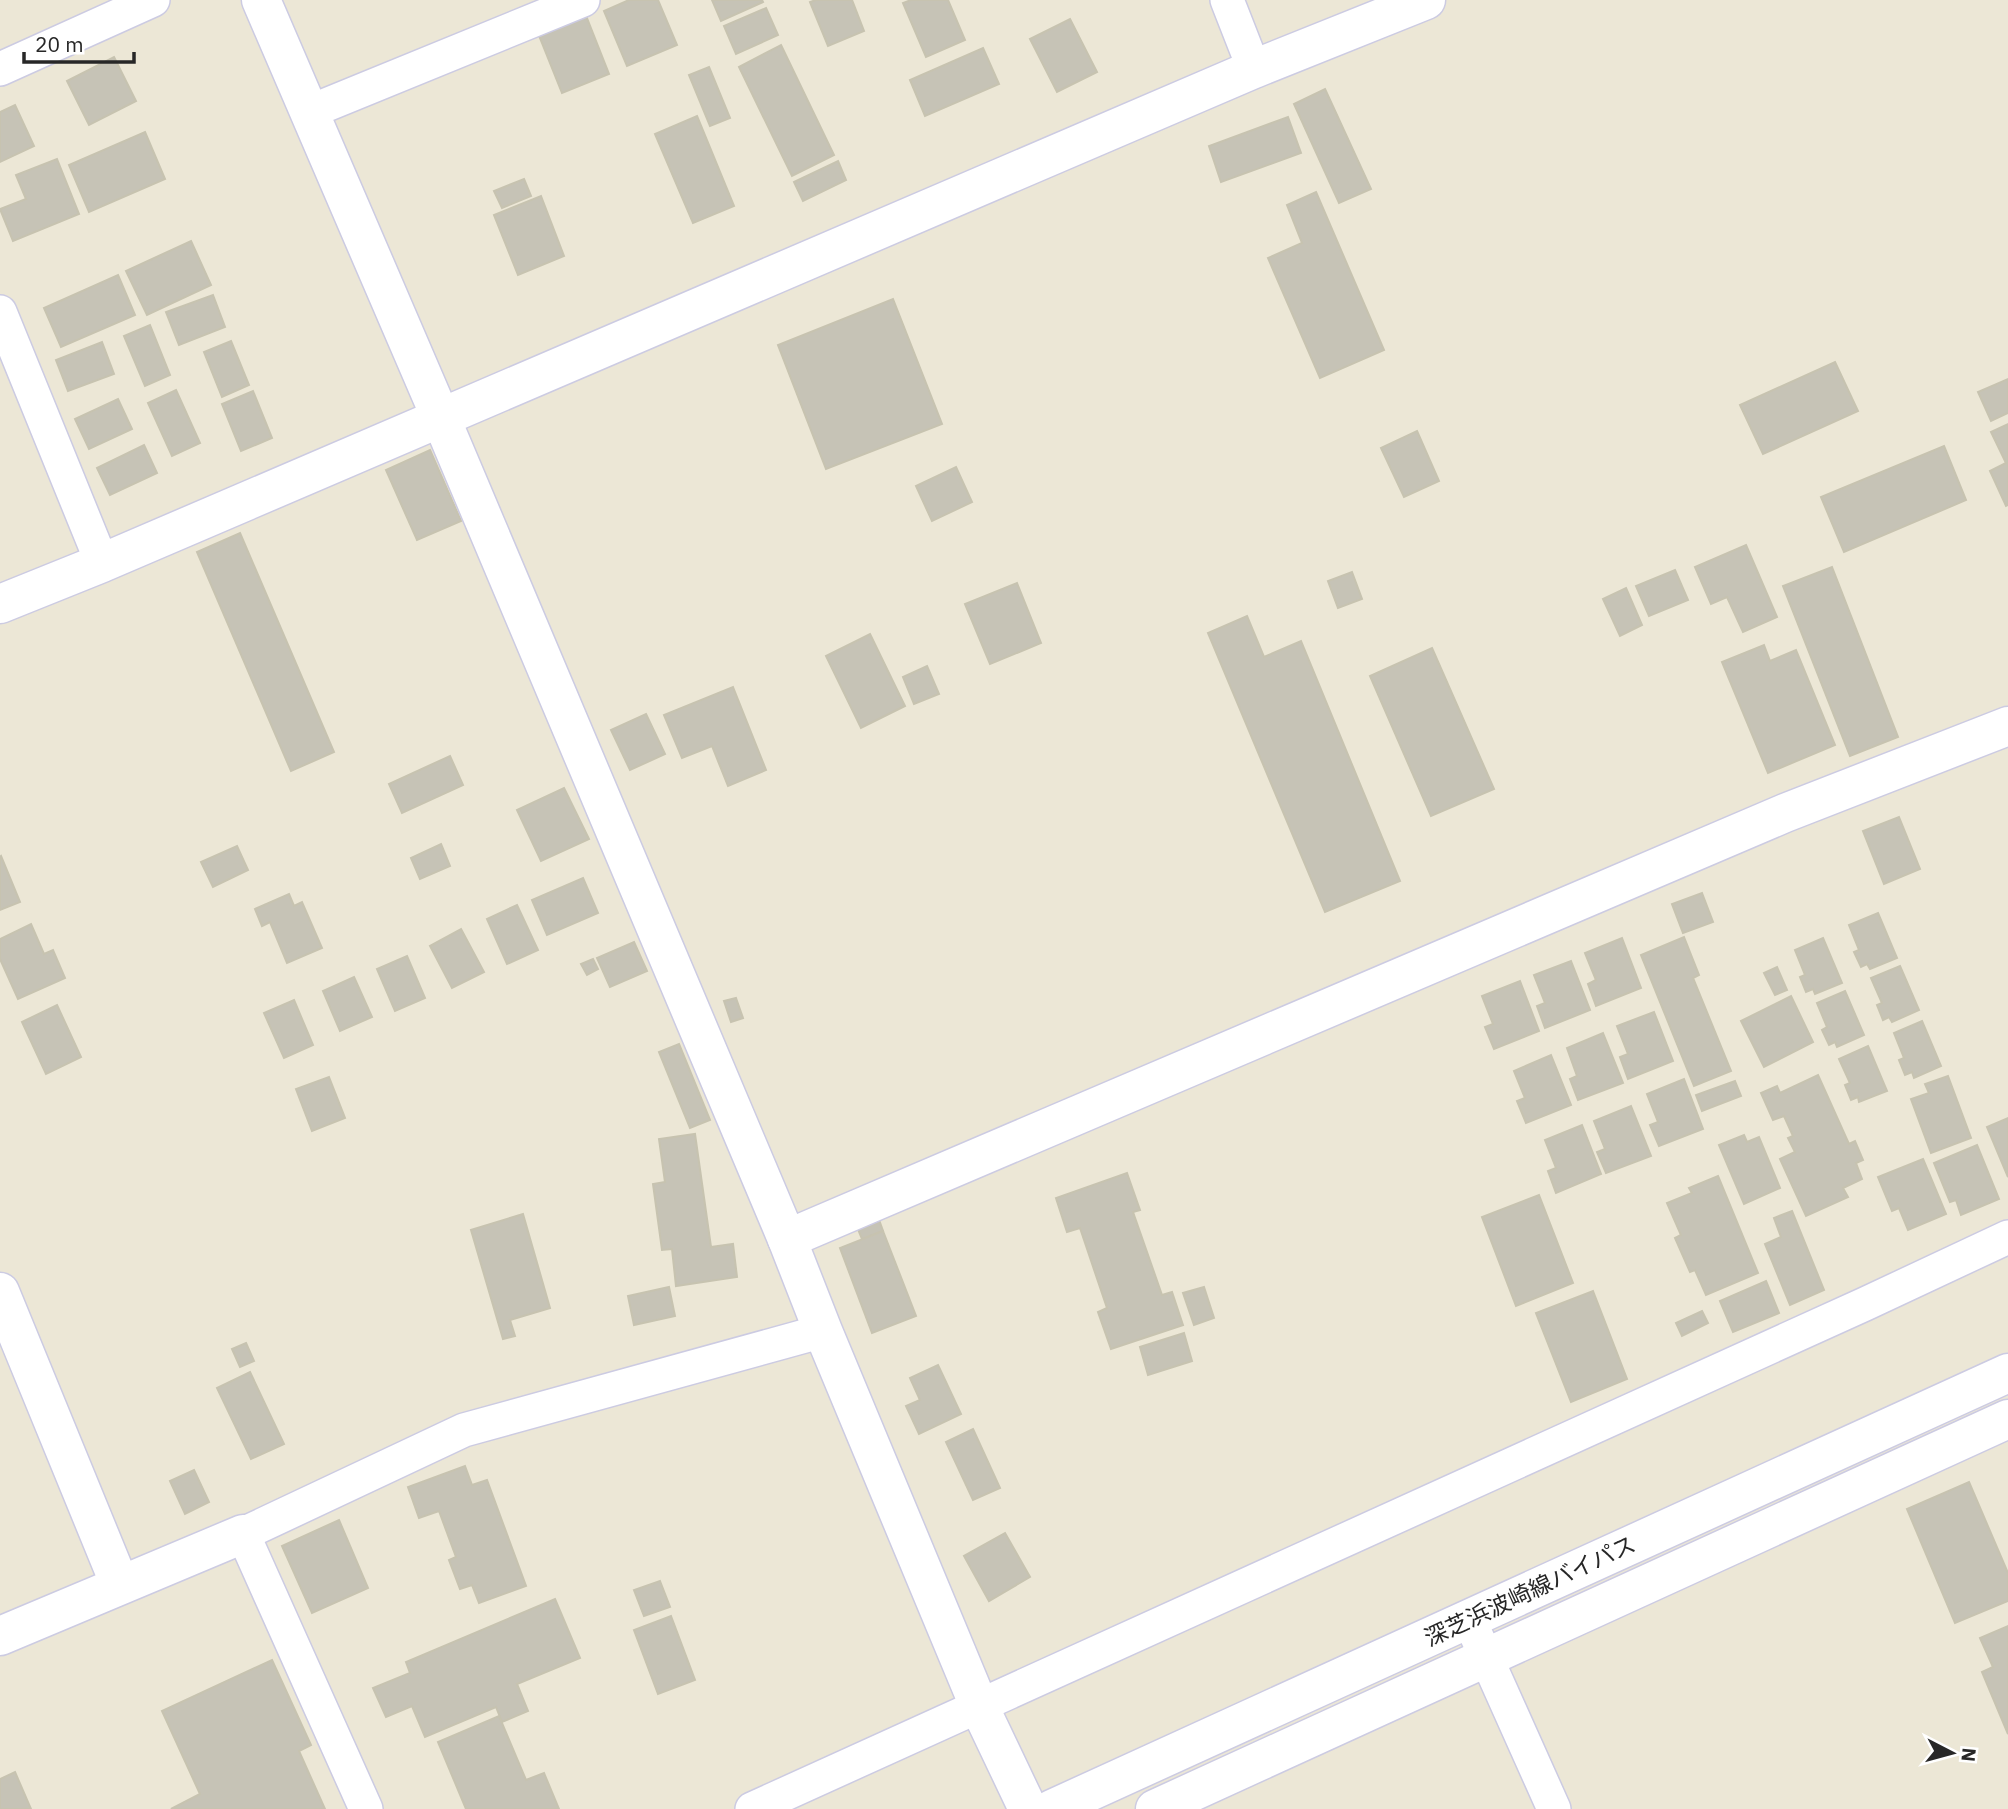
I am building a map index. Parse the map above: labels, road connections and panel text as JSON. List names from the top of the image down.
{
  "streets": {
    "street": ["深芝浜波崎線バイパス"]
  },
  "scale_bar": "20 m",
  "north": "right"
}
